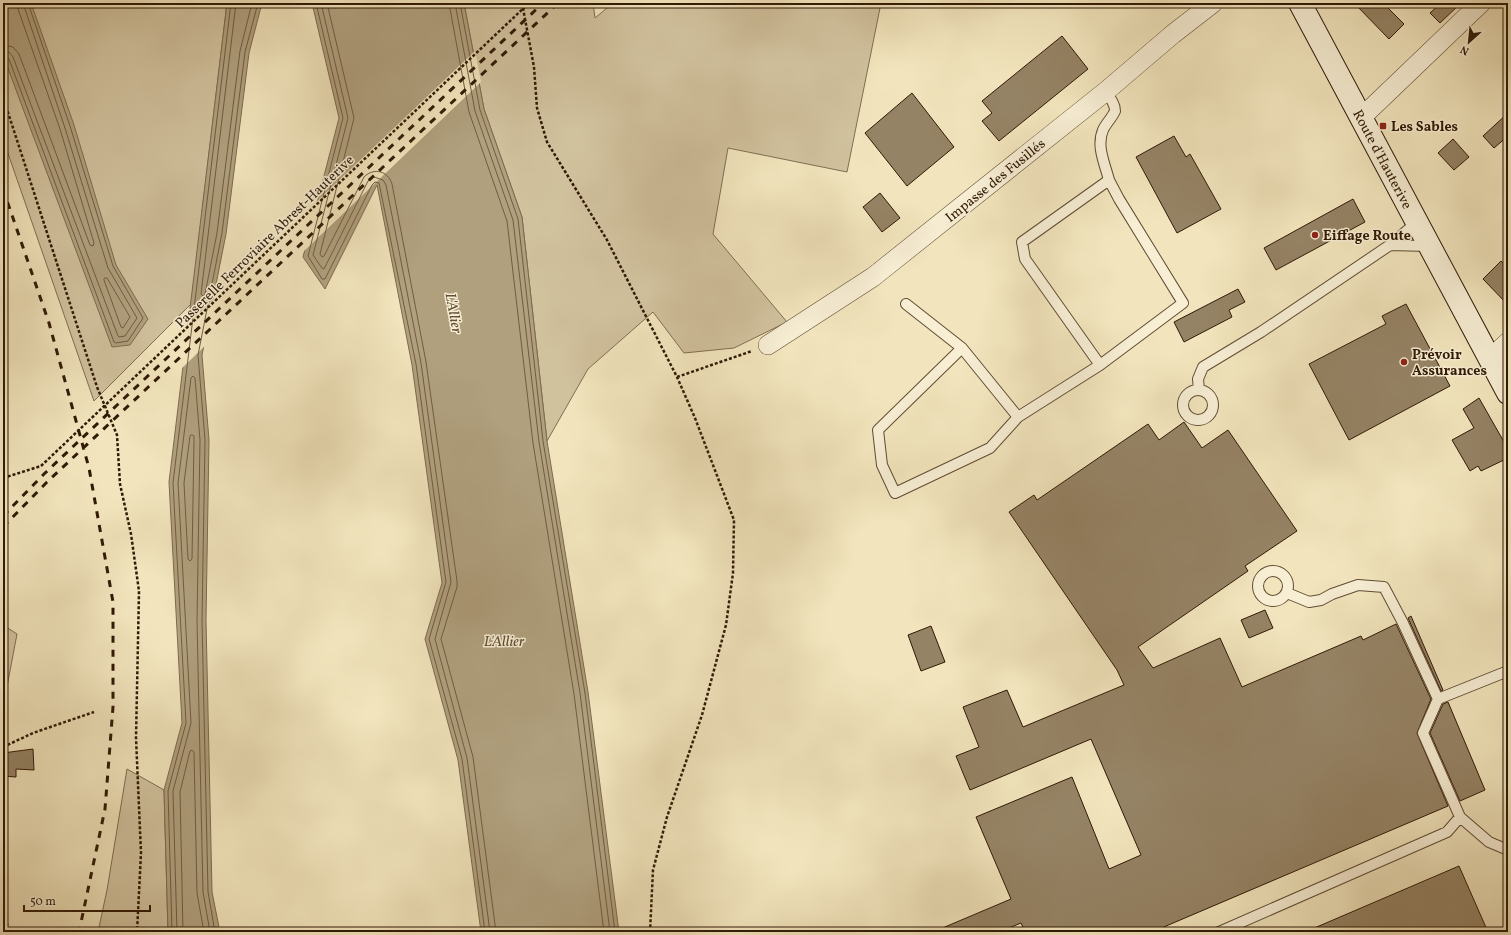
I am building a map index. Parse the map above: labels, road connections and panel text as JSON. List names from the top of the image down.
{
  "streets": {
    "main road": ["Route d'Hauterive"],
    "street": ["Impasse des Fusillés"],
    "path": ["Passerelle Ferroviaire Abrest-Hauterive"]
  },
  "water": ["L'Allier"],
  "places": {
    "transit": ["Les Sables"],
    "other": ["Eiffage Route", "Prévoir Assurances"]
  },
  "scale_bar": "50 m",
  "north": "bottom left"
}
